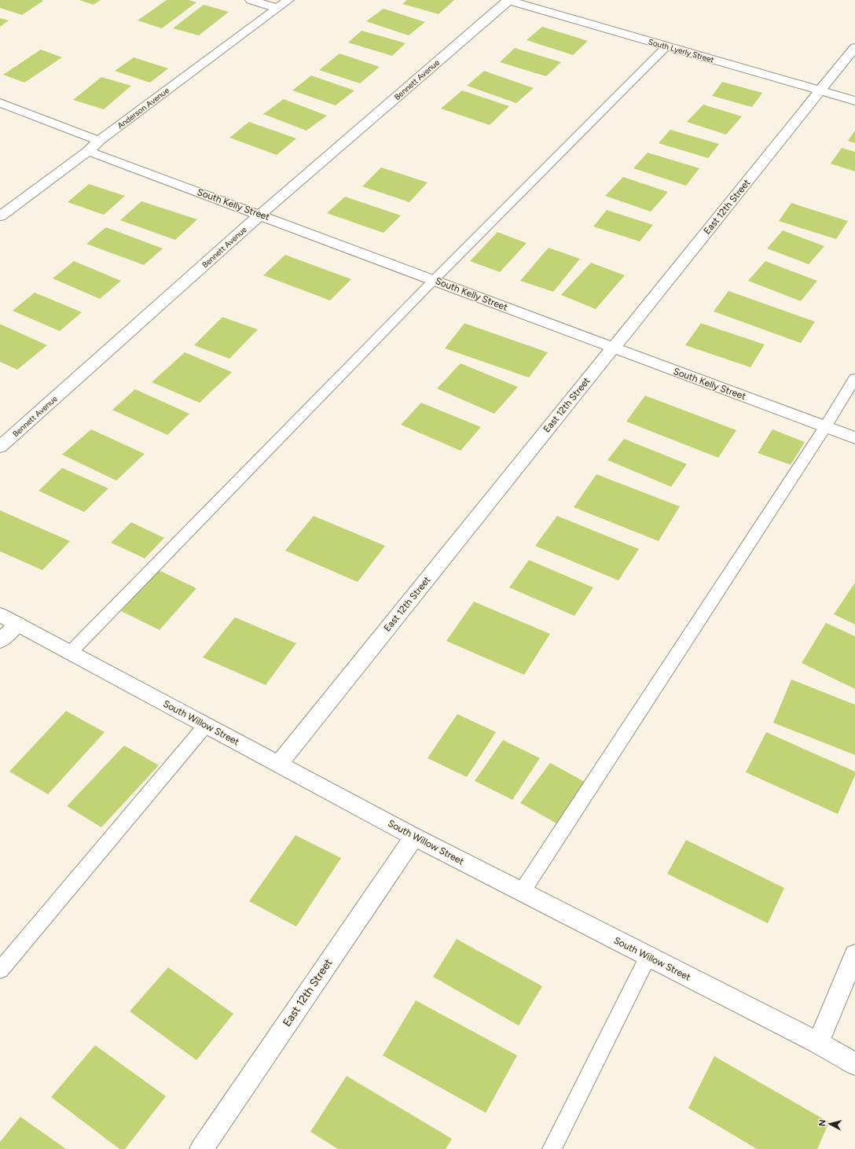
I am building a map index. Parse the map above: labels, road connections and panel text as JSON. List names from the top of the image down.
{
  "streets": {
    "street": [
      "South Lyerly Street",
      "Bennett Avenue",
      "Anderson Avenue",
      "South Kelly Street",
      "East 12th Street",
      "South Willow Street"
    ]
  },
  "crossings": [
    ["South Lyerly Street", "Bennett Avenue"],
    ["South Lyerly Street", "East 12th Street"],
    ["Bennett Avenue", "South Kelly Street"],
    ["Anderson Avenue", "South Kelly Street"],
    ["South Kelly Street", "East 12th Street"],
    ["East 12th Street", "South Willow Street"]
  ],
  "north": "left"
}
